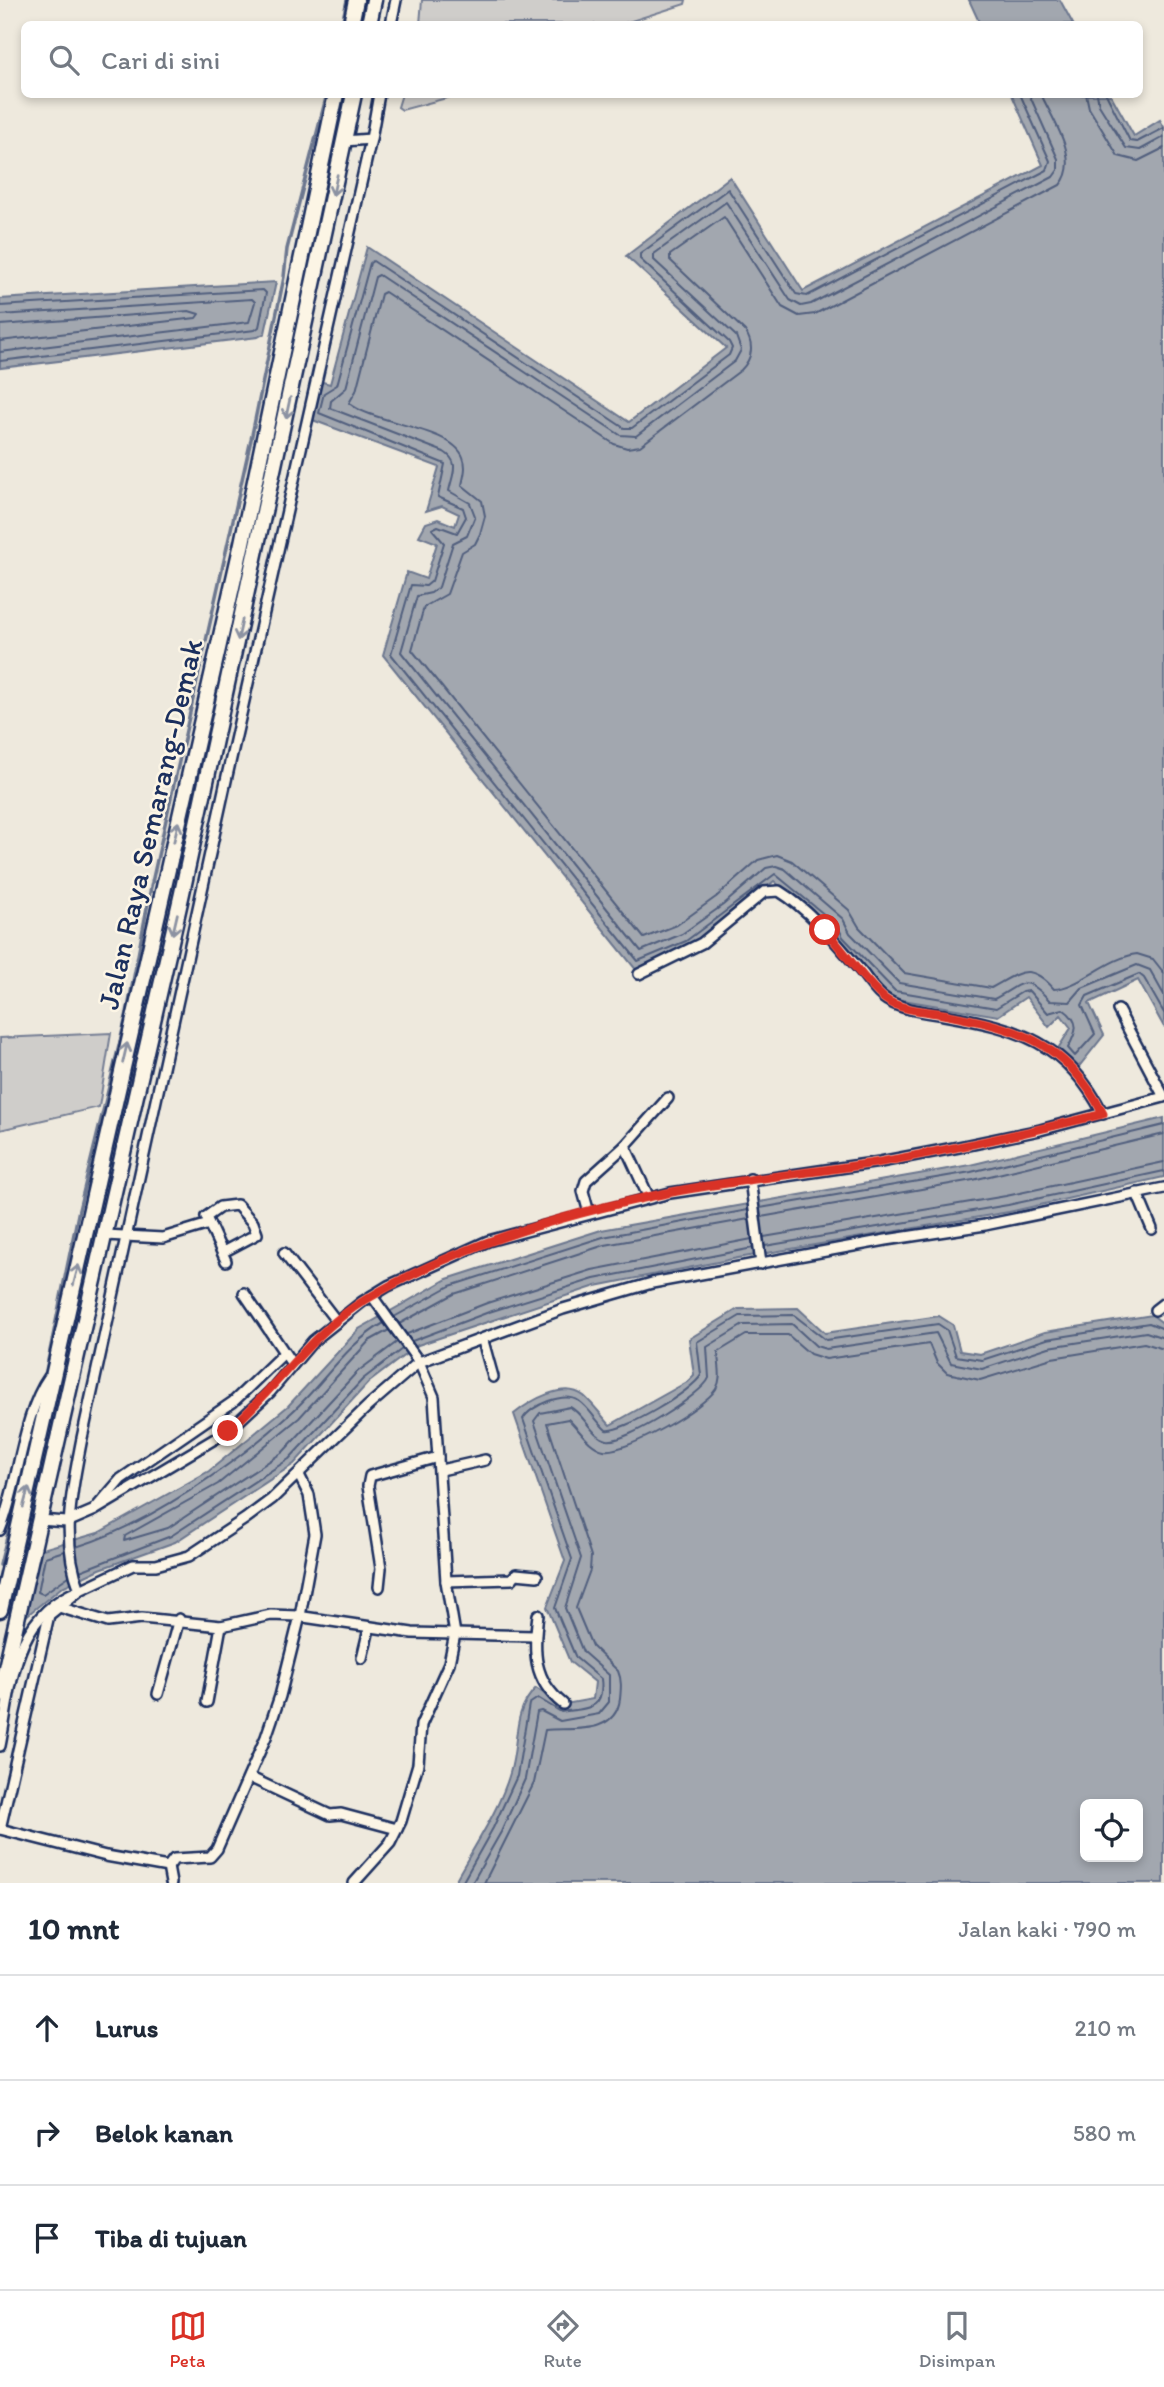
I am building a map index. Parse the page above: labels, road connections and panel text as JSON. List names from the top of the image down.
{
  "streets": {
    "highway": ["Jalan Raya Semarang-Demak"]
  },
  "page": {
    "search": "Cari di sini",
    "heading": ["10 mnt", "Jalan kaki · 790 m"],
    "list": [
      ["Lurus", "210 m"],
      ["Belok kanan", "580 m"],
      "Tiba di tujuan"
    ],
    "nav": ["Peta", "Rute", "Disimpan"]
  }
}
